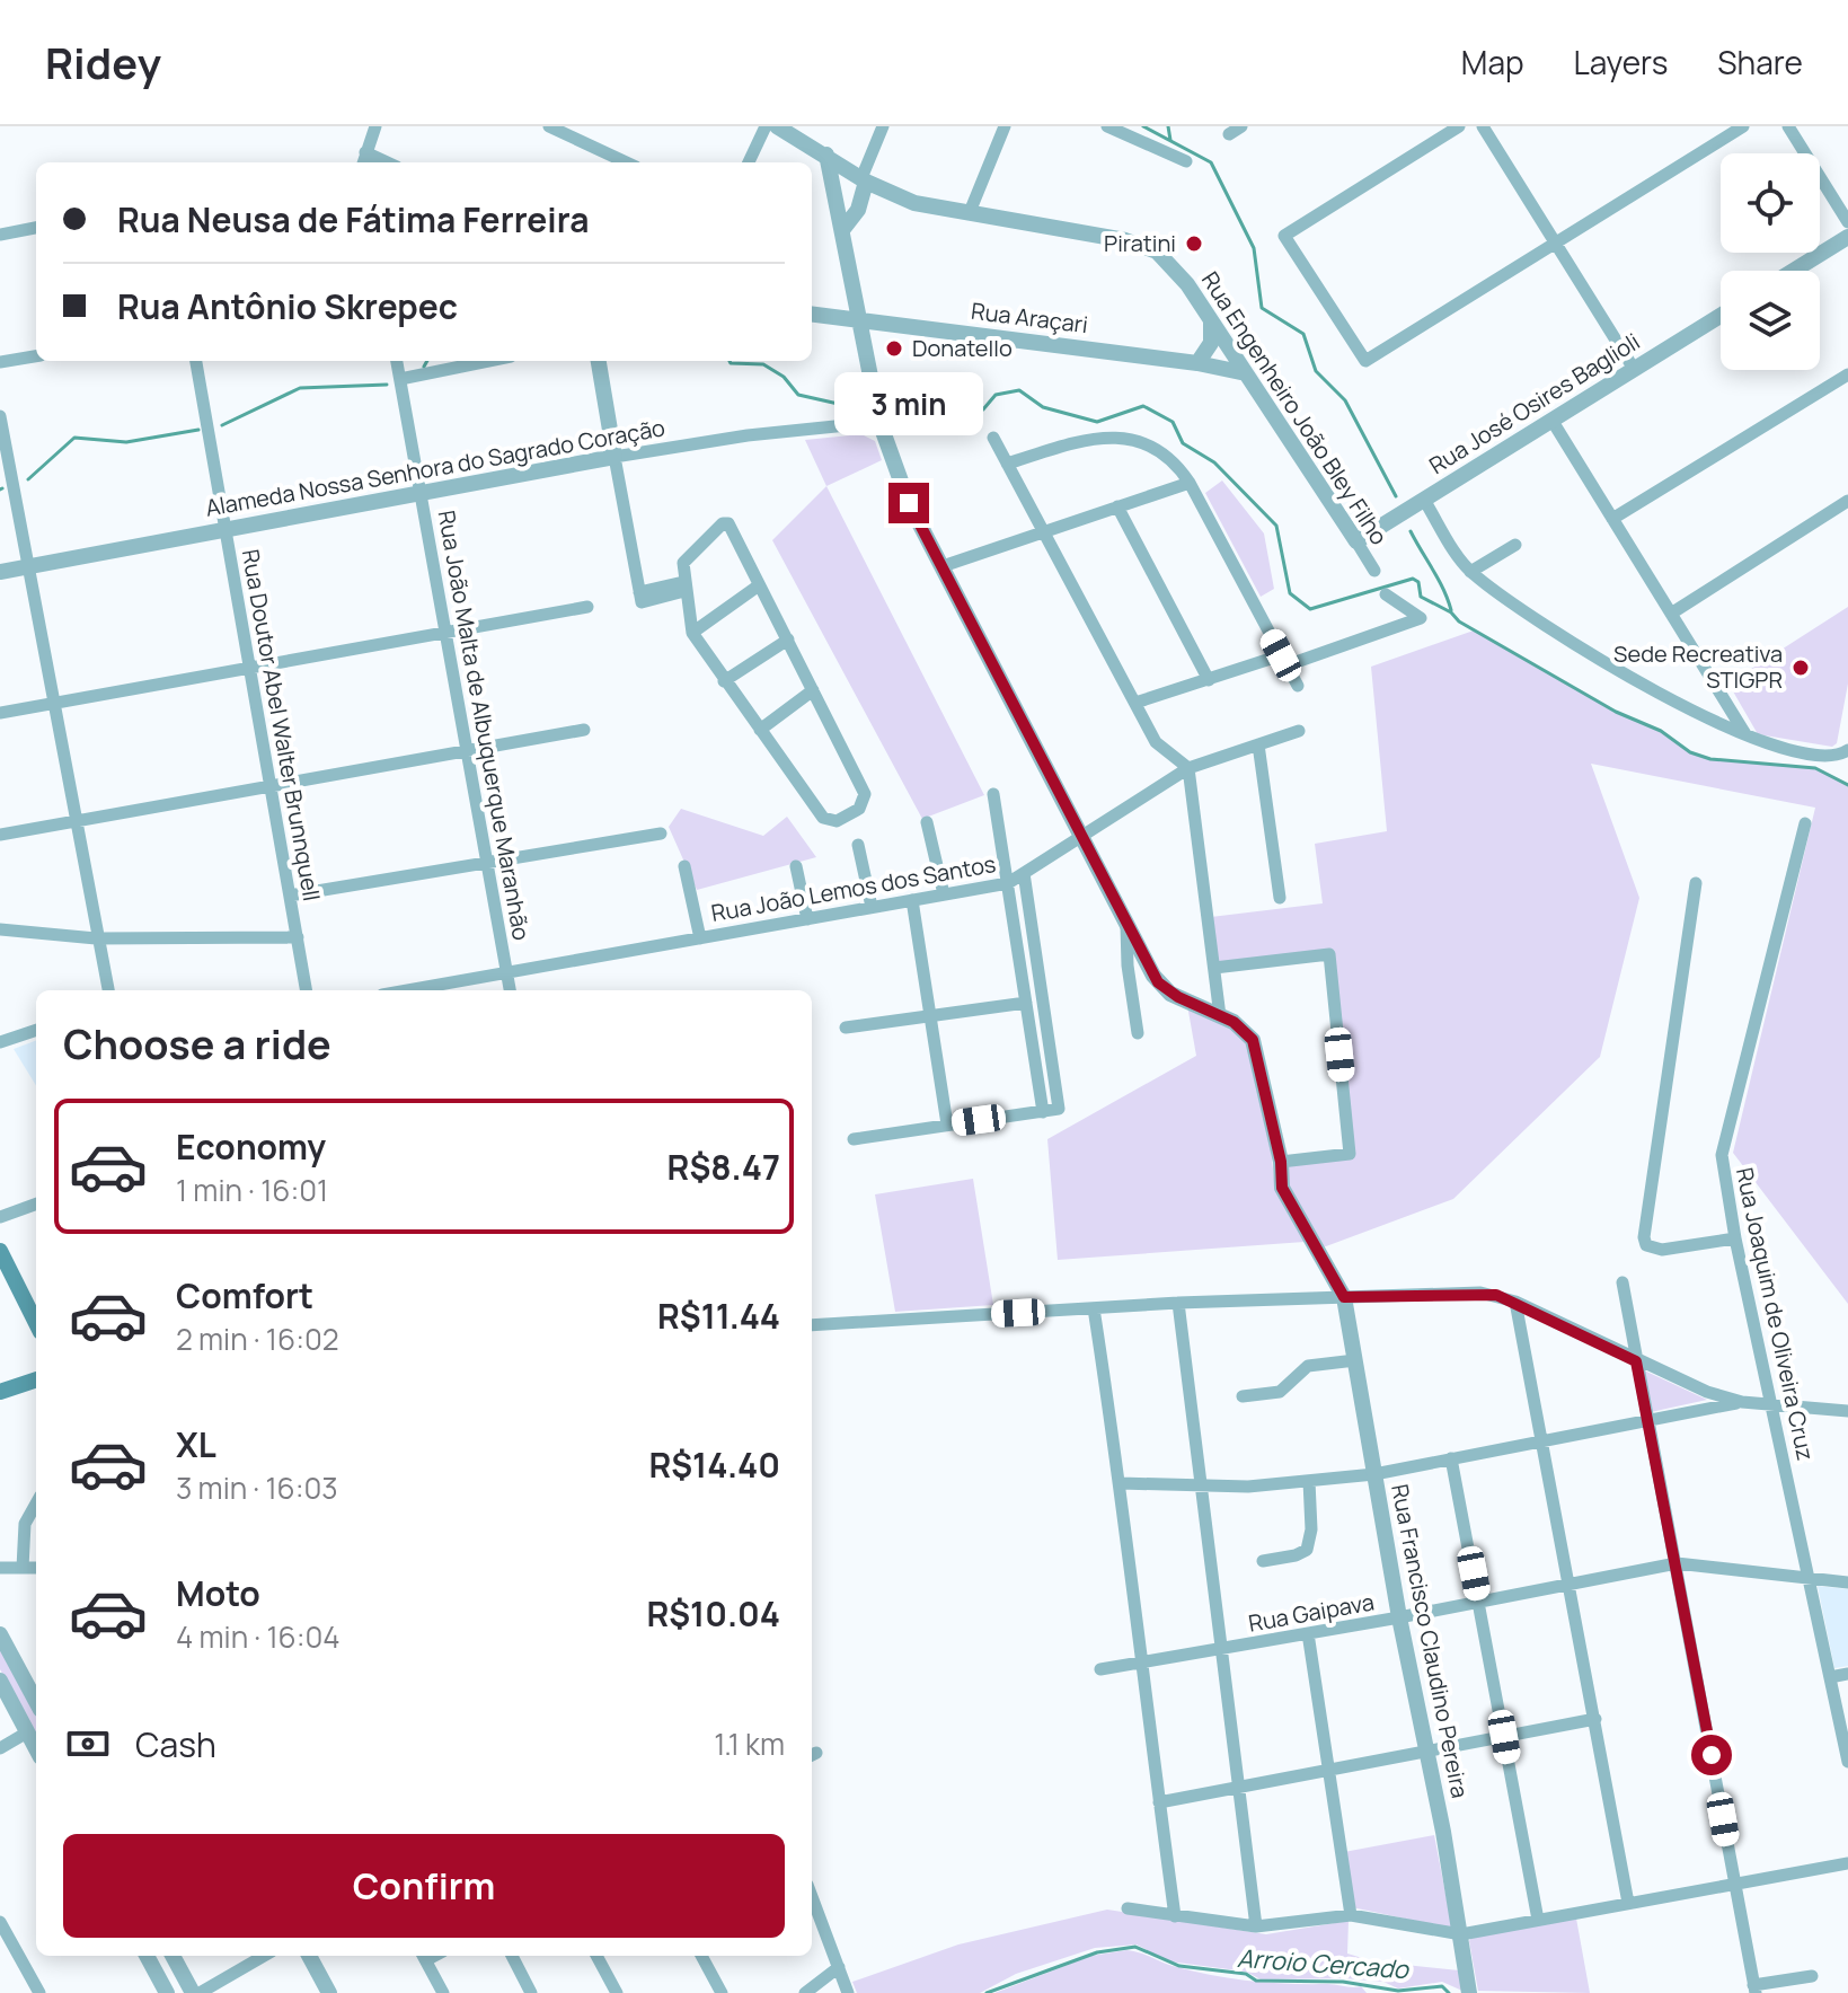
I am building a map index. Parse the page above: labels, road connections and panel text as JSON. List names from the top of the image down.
{
  "streets": {
    "street": [
      "Rua Araçari",
      "Rua José Osires Baglioli",
      "Rua Engenheiro João Bley Filho",
      "Alameda Nossa Senhora do Sagrado Coração",
      "Rua Doutor Abel Walter Brunnquell",
      "Rua João Malta de Albuquerque Maranhão",
      "Rua João Lemos dos Santos",
      "Rua Joaquim de Oliveira Cruz",
      "Rua Gaipava",
      "Rua Francisco Claudino Pereira"
    ]
  },
  "crossings": [
    ["Rua Araçari", "Rua Engenheiro João Bley Filho"],
    ["Rua Araçari", "Rua Francisco Claudino Pereira"],
    ["Rua José Osires Baglioli", "Rua Engenheiro João Bley Filho"],
    ["Rua Engenheiro João Bley Filho", "Rua Francisco Claudino Pereira"],
    ["Alameda Nossa Senhora do Sagrado Coração", "Rua Doutor Abel Walter Brunnquell"],
    ["Alameda Nossa Senhora do Sagrado Coração", "Rua João Malta de Albuquerque Maranhão"],
    ["Alameda Nossa Senhora do Sagrado Coração", "Rua Francisco Claudino Pereira"],
    ["Rua João Malta de Albuquerque Maranhão", "Rua João Lemos dos Santos"],
    ["Rua João Lemos dos Santos", "Rua Francisco Claudino Pereira"],
    ["Rua Joaquim de Oliveira Cruz", "Rua Gaipava"],
    ["Rua Gaipava", "Rua Francisco Claudino Pereira"]
  ],
  "water": ["Arroio Cercado"],
  "places": ["Piratini", "Donatello", "Sede Recreativa STIGPR"],
  "page": {
    "header": "Ridey",
    "nav": ["Map", "Layers", "Share"],
    "banner": ["Rua Neusa de Fátima Ferreira", "Rua Antônio Skrepec"],
    "bubble": "3 min",
    "heading": "Choose a ride",
    "list": [
      {
        "name": "Economy",
        "note": "1 min · 16:01",
        "value": "R$8.47"
      },
      {
        "name": "Comfort",
        "note": "2 min · 16:02",
        "value": "R$11.44"
      },
      {
        "name": "XL",
        "note": "3 min · 16:03",
        "value": "R$14.40"
      },
      {
        "name": "Moto",
        "note": "4 min · 16:04",
        "value": "R$10.04"
      }
    ],
    "pay": ["Cash", "1.1 km"],
    "buttons": "Confirm"
  }
}
